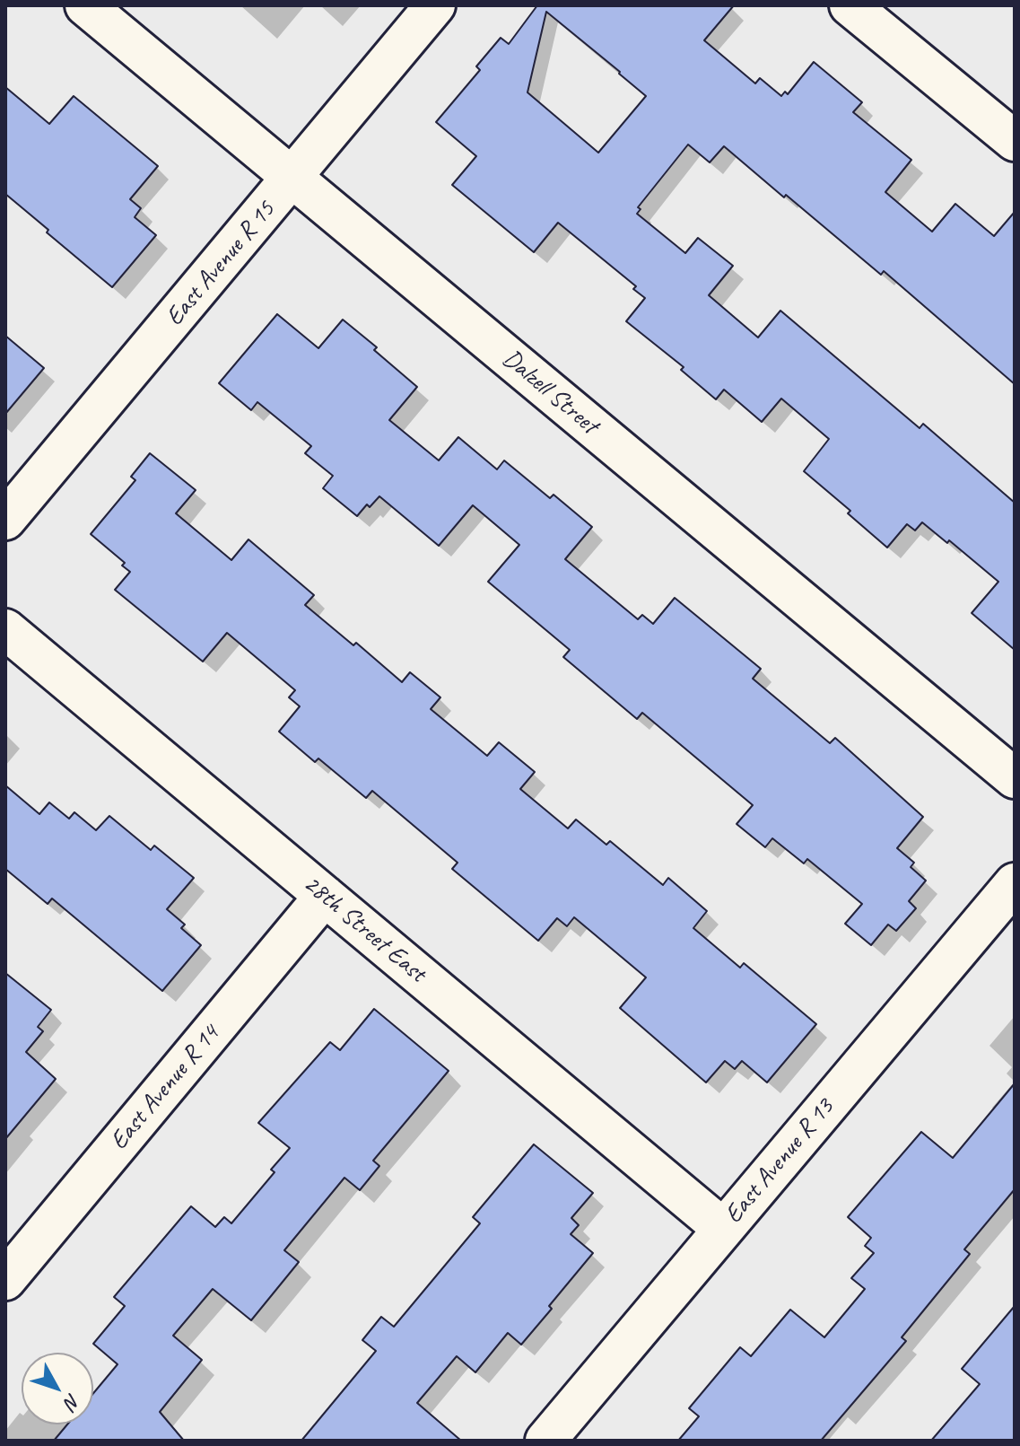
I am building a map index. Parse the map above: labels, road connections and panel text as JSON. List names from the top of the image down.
{
  "streets": {
    "street": [
      "East Avenue R 15",
      "Dalzell Street",
      "28th Street East",
      "East Avenue R 14",
      "East Avenue R 13"
    ]
  },
  "crossings": [
    ["East Avenue R 15", "Dalzell Street"],
    ["28th Street East", "East Avenue R 14"],
    ["28th Street East", "East Avenue R 13"]
  ],
  "north": "bottom right"
}
